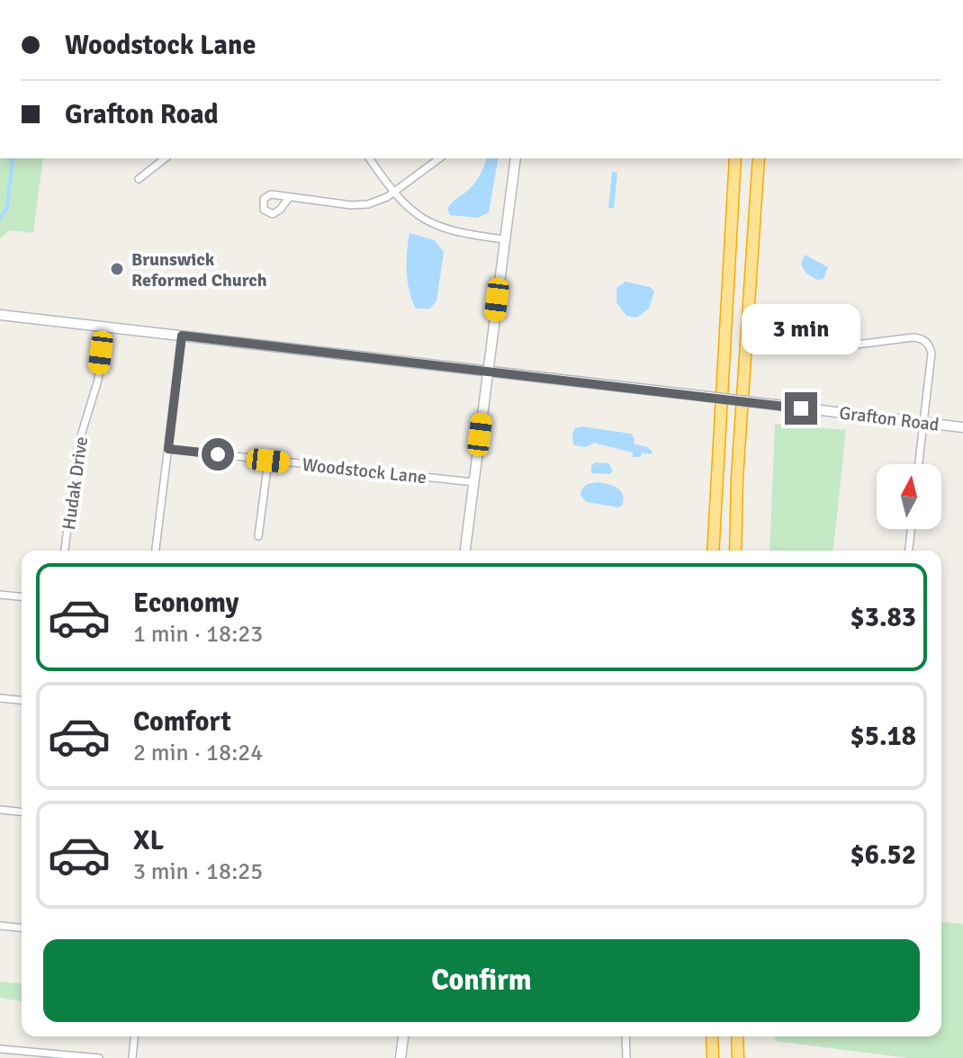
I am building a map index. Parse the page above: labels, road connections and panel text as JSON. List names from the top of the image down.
{
  "streets": {
    "street": ["Grafton Road", "Woodstock Lane", "Hudak Drive"]
  },
  "crossings": [
    ["Grafton Road", "Hudak Drive"]
  ],
  "places": ["Brunswick Reformed Church"],
  "north": "top",
  "page": {
    "banner": ["Woodstock Lane", "Grafton Road"],
    "bubble": "3 min",
    "list": [
      {
        "name": "Economy",
        "note": "1 min · 18:23",
        "value": "$3.83"
      },
      {
        "name": "Comfort",
        "note": "2 min · 18:24",
        "value": "$5.18"
      },
      {
        "name": "XL",
        "note": "3 min · 18:25",
        "value": "$6.52"
      }
    ],
    "buttons": "Confirm"
  }
}
